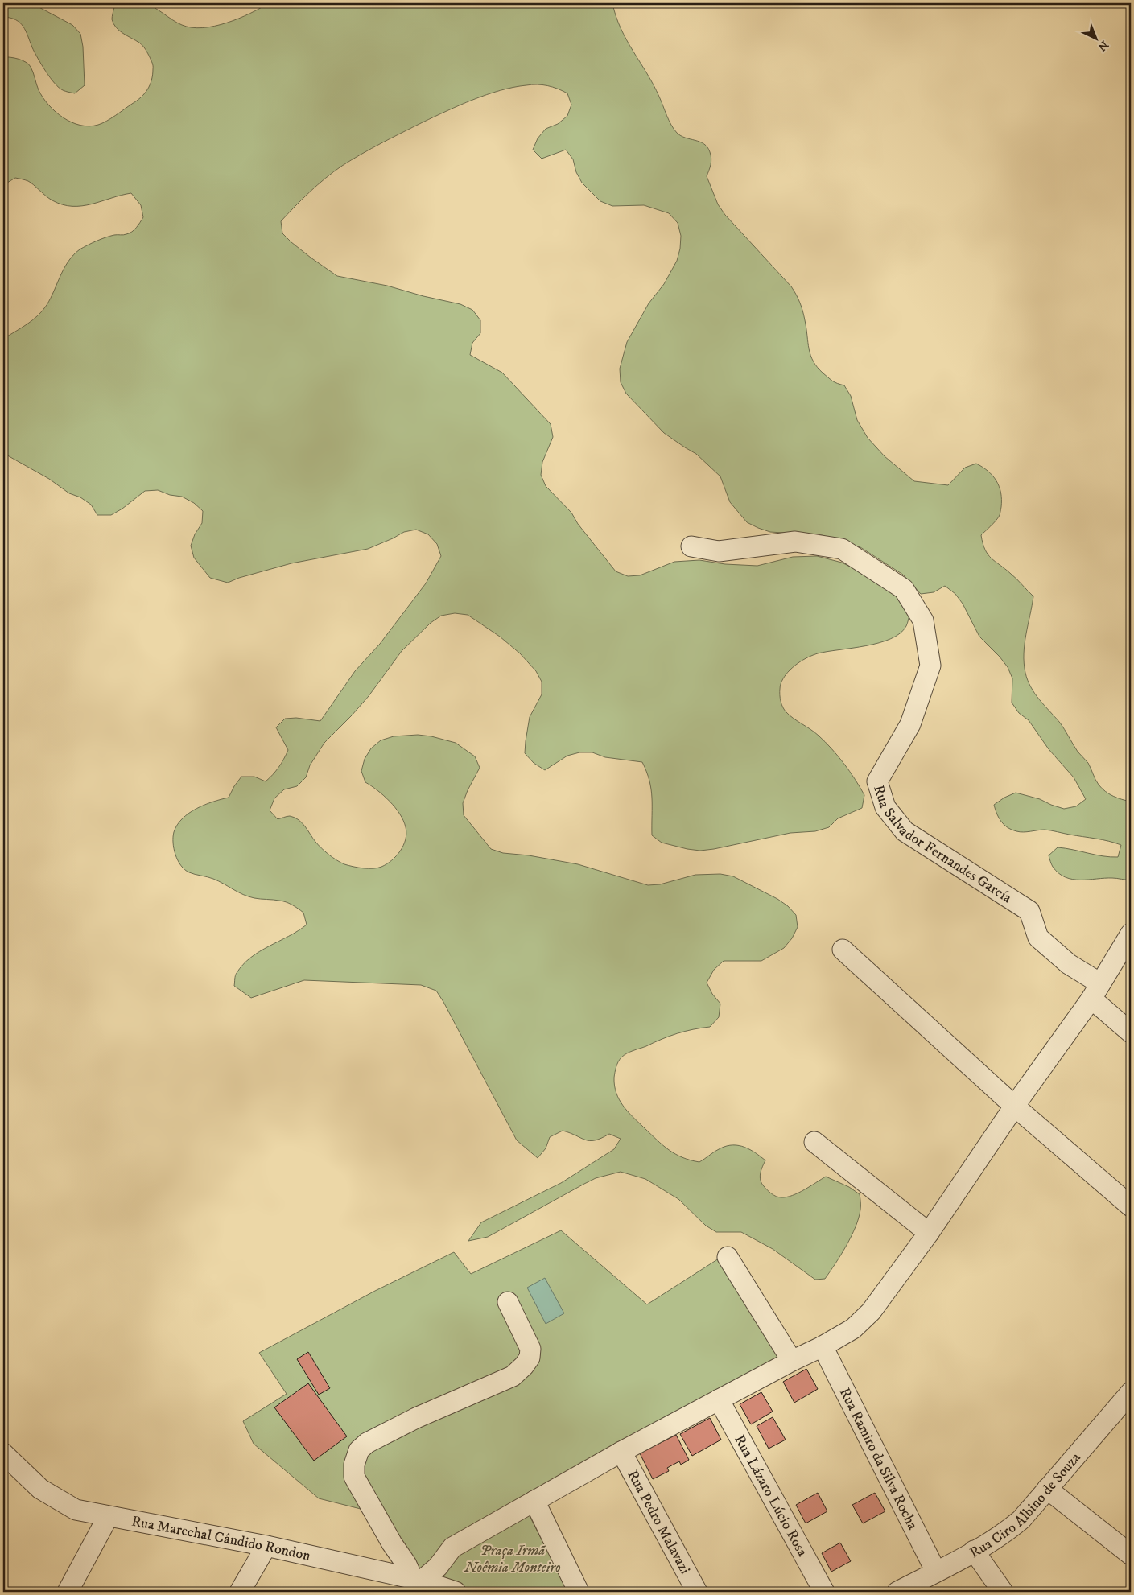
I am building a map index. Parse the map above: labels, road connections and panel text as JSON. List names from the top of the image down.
{
  "streets": {
    "street": [
      "Rua Salvador Fernandes García",
      "Rua Ramiro da Silva Rocha",
      "Rua Lázaro Lúcio Rosa",
      "Rua Ciro Albino de Souza",
      "Rua Pedro Malavazi",
      "Rua Marechal Cândido Rondon"
    ]
  },
  "crossings": [
    ["Rua Ramiro da Silva Rocha", "Rua Ciro Albino de Souza"]
  ],
  "parks": ["Praça Irmã Noêmia Monteiro"],
  "north": "bottom right"
}
